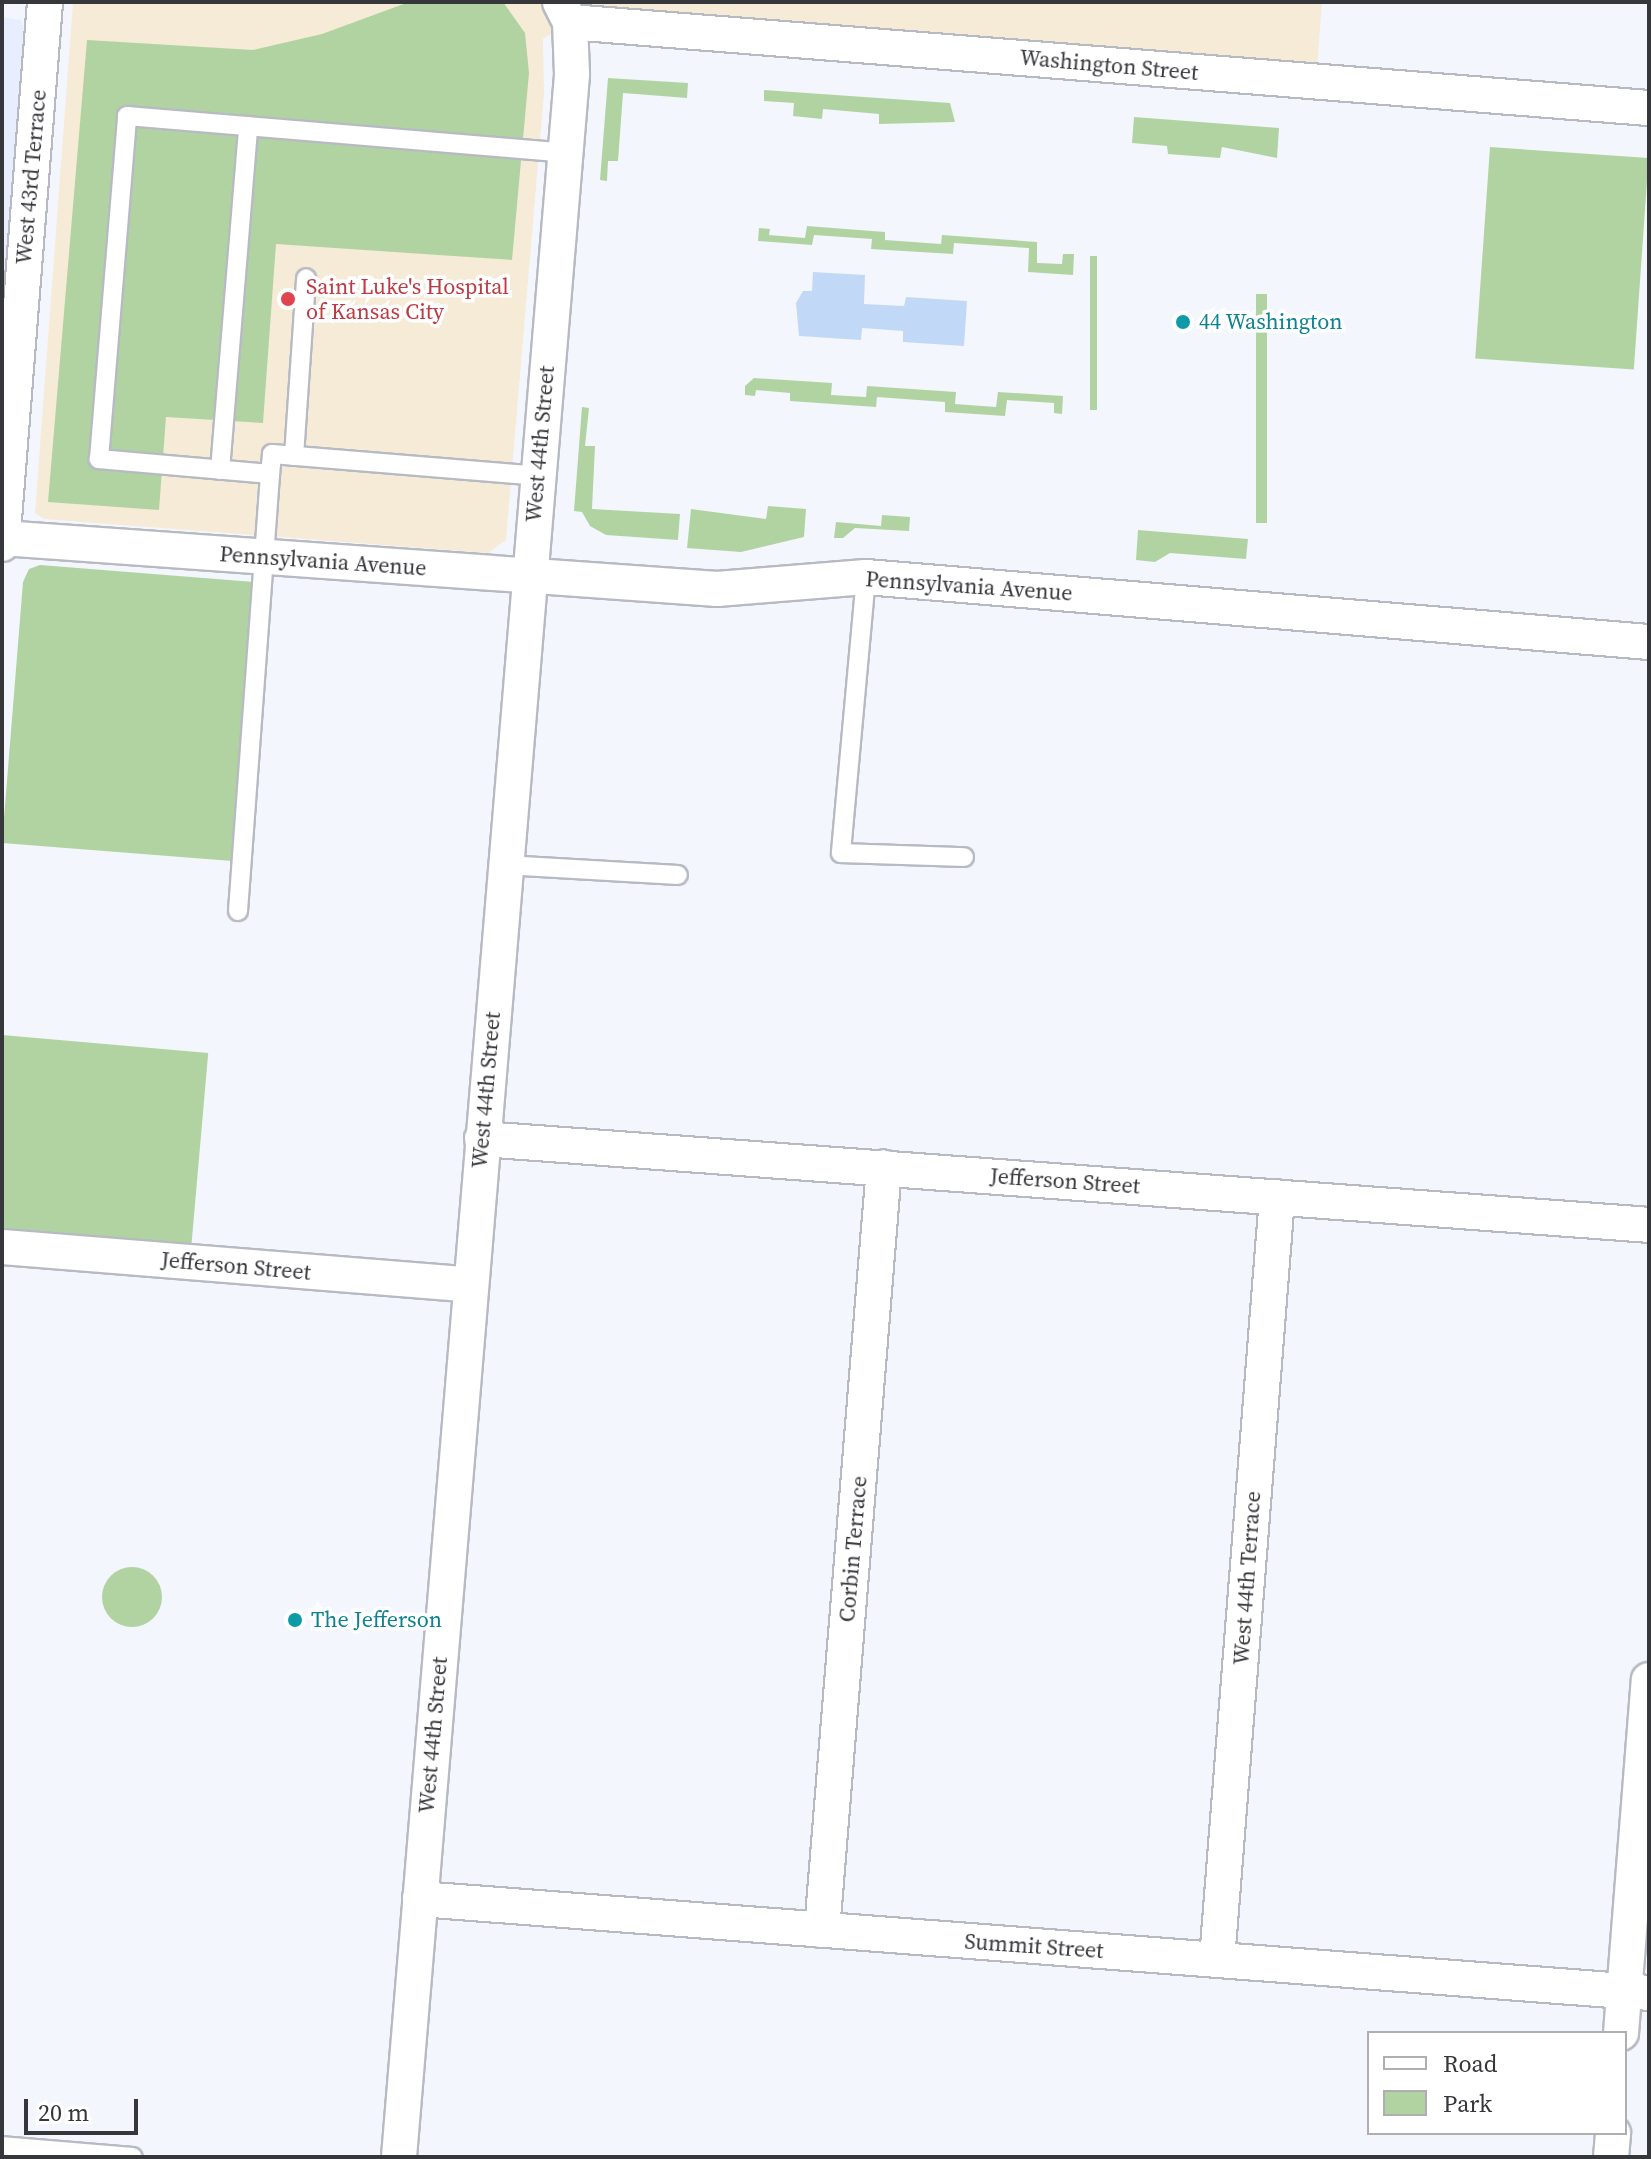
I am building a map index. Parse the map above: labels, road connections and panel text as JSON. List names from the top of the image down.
{
  "streets": {
    "street": [
      "Washington Street",
      "West 43rd Terrace",
      "West 44th Street",
      "Pennsylvania Avenue",
      "Jefferson Street",
      "Corbin Terrace",
      "West 44th Terrace",
      "Summit Street"
    ]
  },
  "crossings": [
    ["Washington Street", "West 44th Street"],
    ["West 43rd Terrace", "Pennsylvania Avenue"],
    ["West 44th Street", "Pennsylvania Avenue"],
    ["West 44th Street", "Jefferson Street"],
    ["West 44th Street", "Summit Street"],
    ["Jefferson Street", "Corbin Terrace"],
    ["Jefferson Street", "West 44th Terrace"],
    ["Corbin Terrace", "Summit Street"],
    ["West 44th Terrace", "Summit Street"]
  ],
  "places": ["Saint Luke's Hospital of Kansas City", "44 Washington", "The Jefferson"],
  "legend": ["Road", "Park"],
  "scale_bar": "20 m"
}
